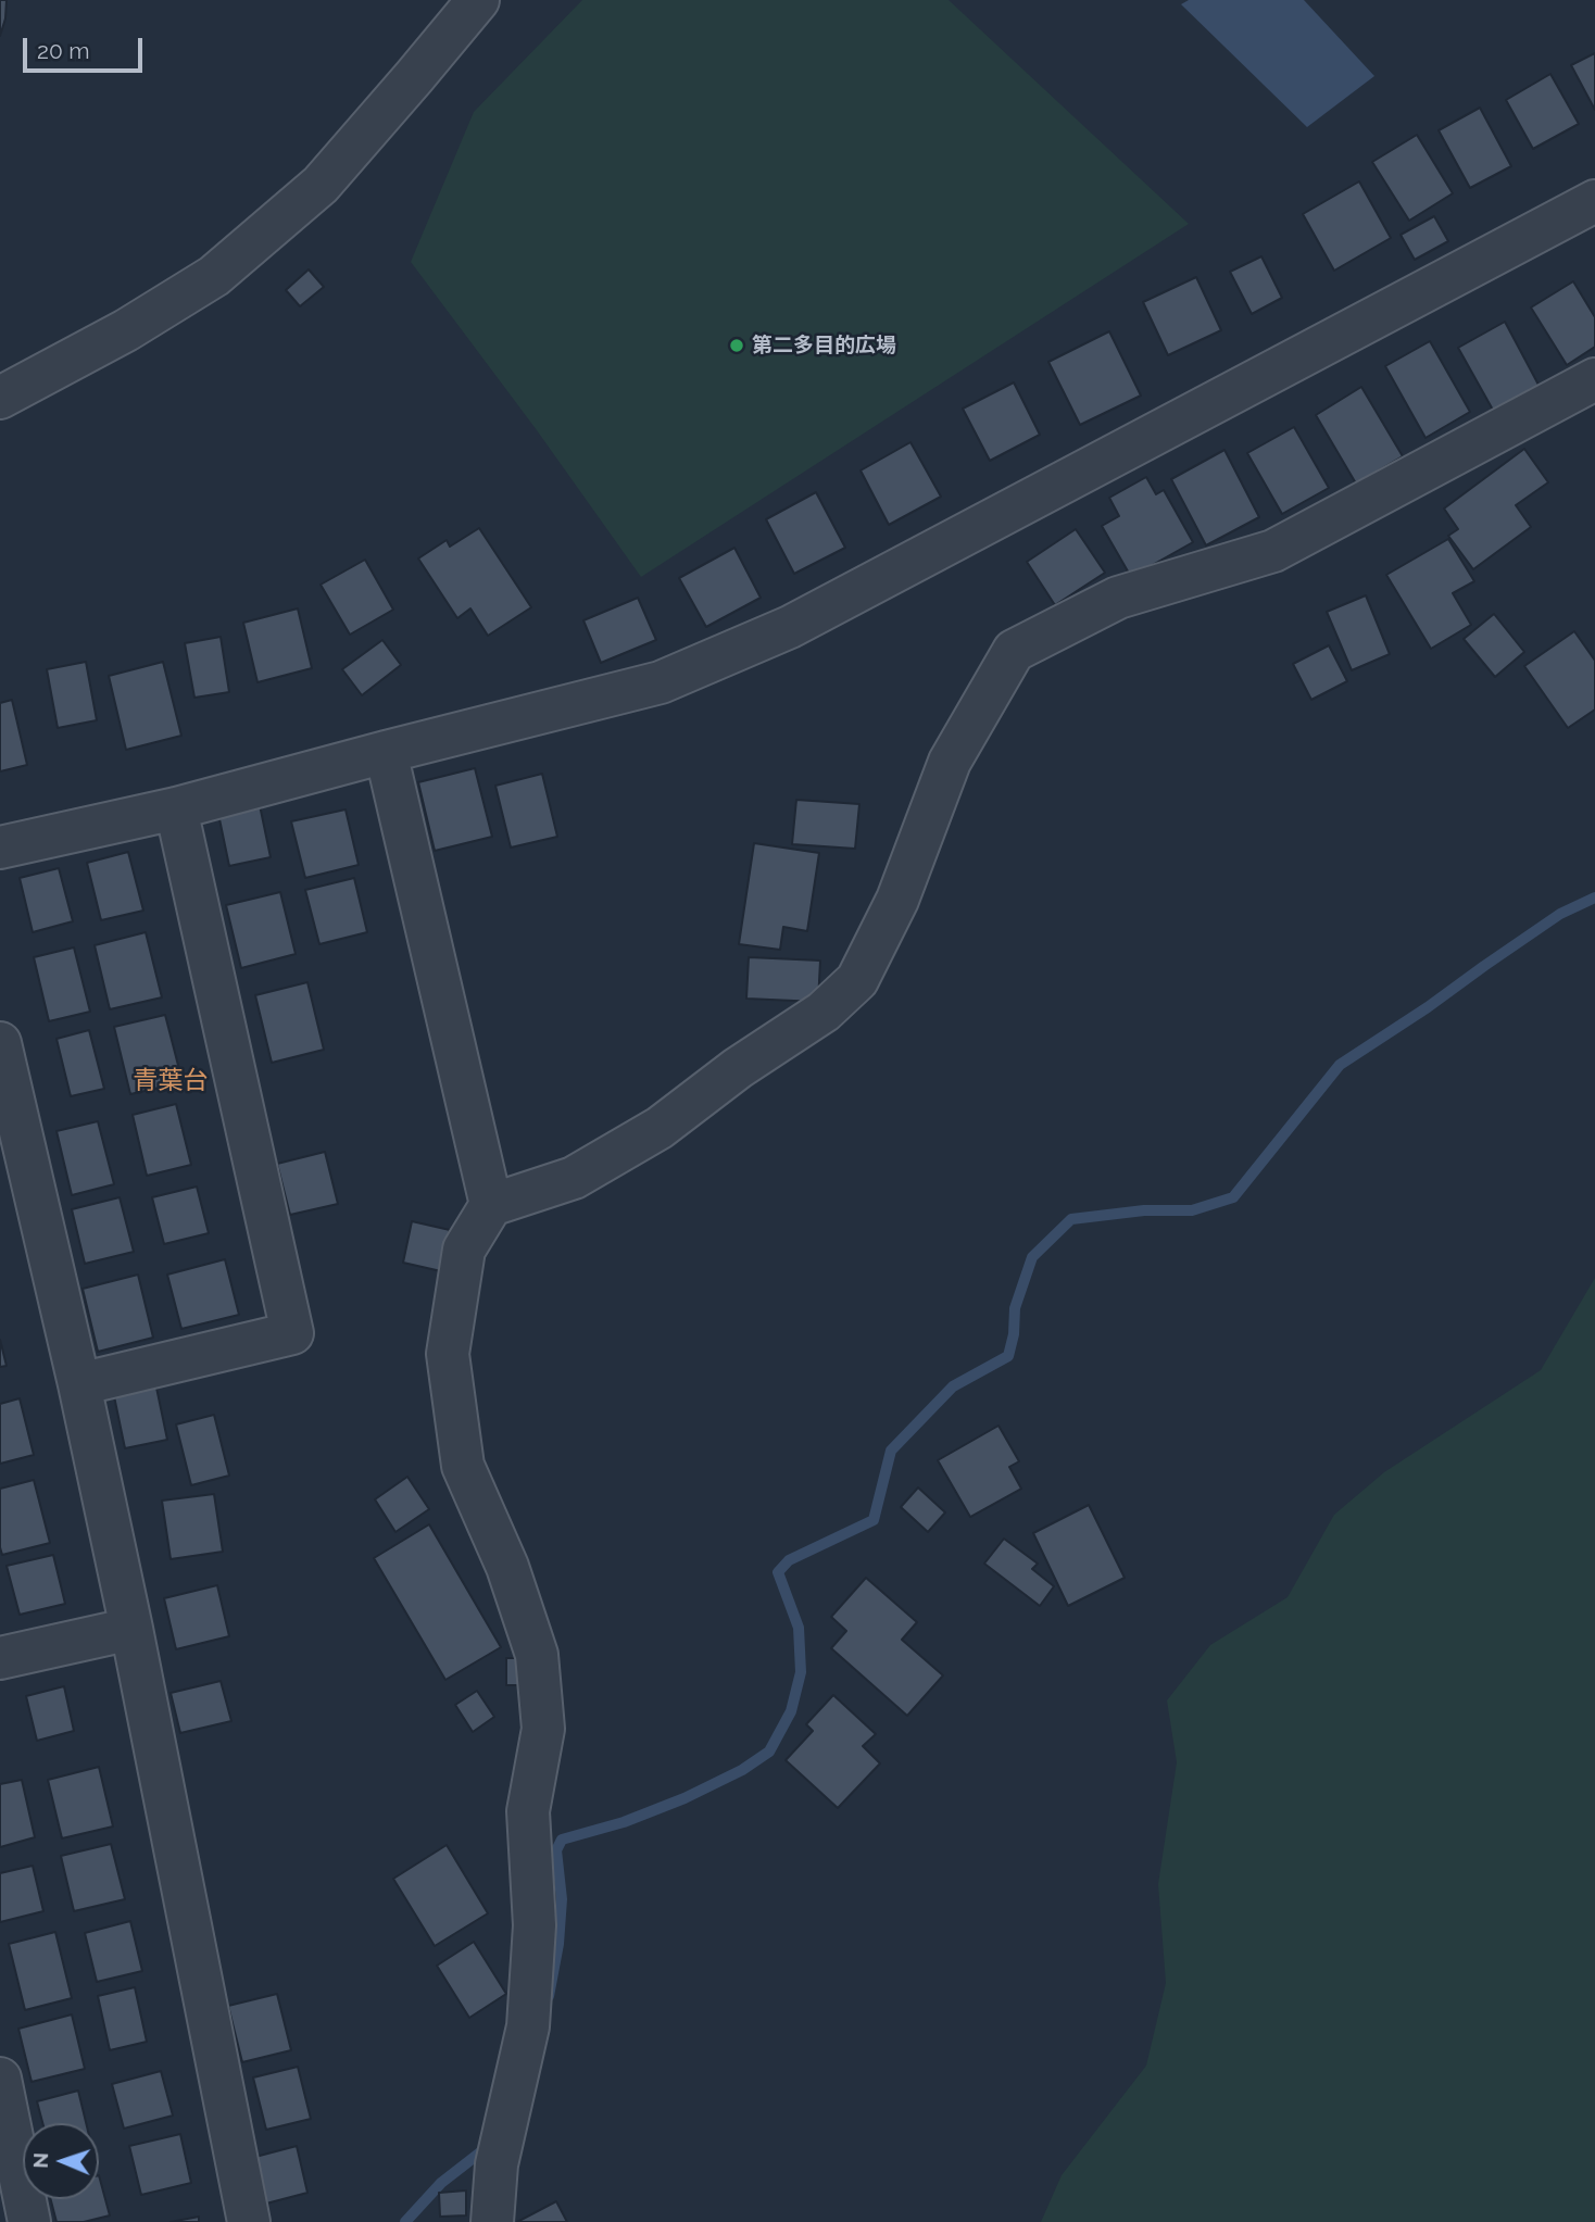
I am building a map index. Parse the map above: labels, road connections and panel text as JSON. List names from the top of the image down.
{
  "districts": ["青葉台"],
  "places": ["第二多目的広場"],
  "scale_bar": "20 m",
  "north": "left"
}
